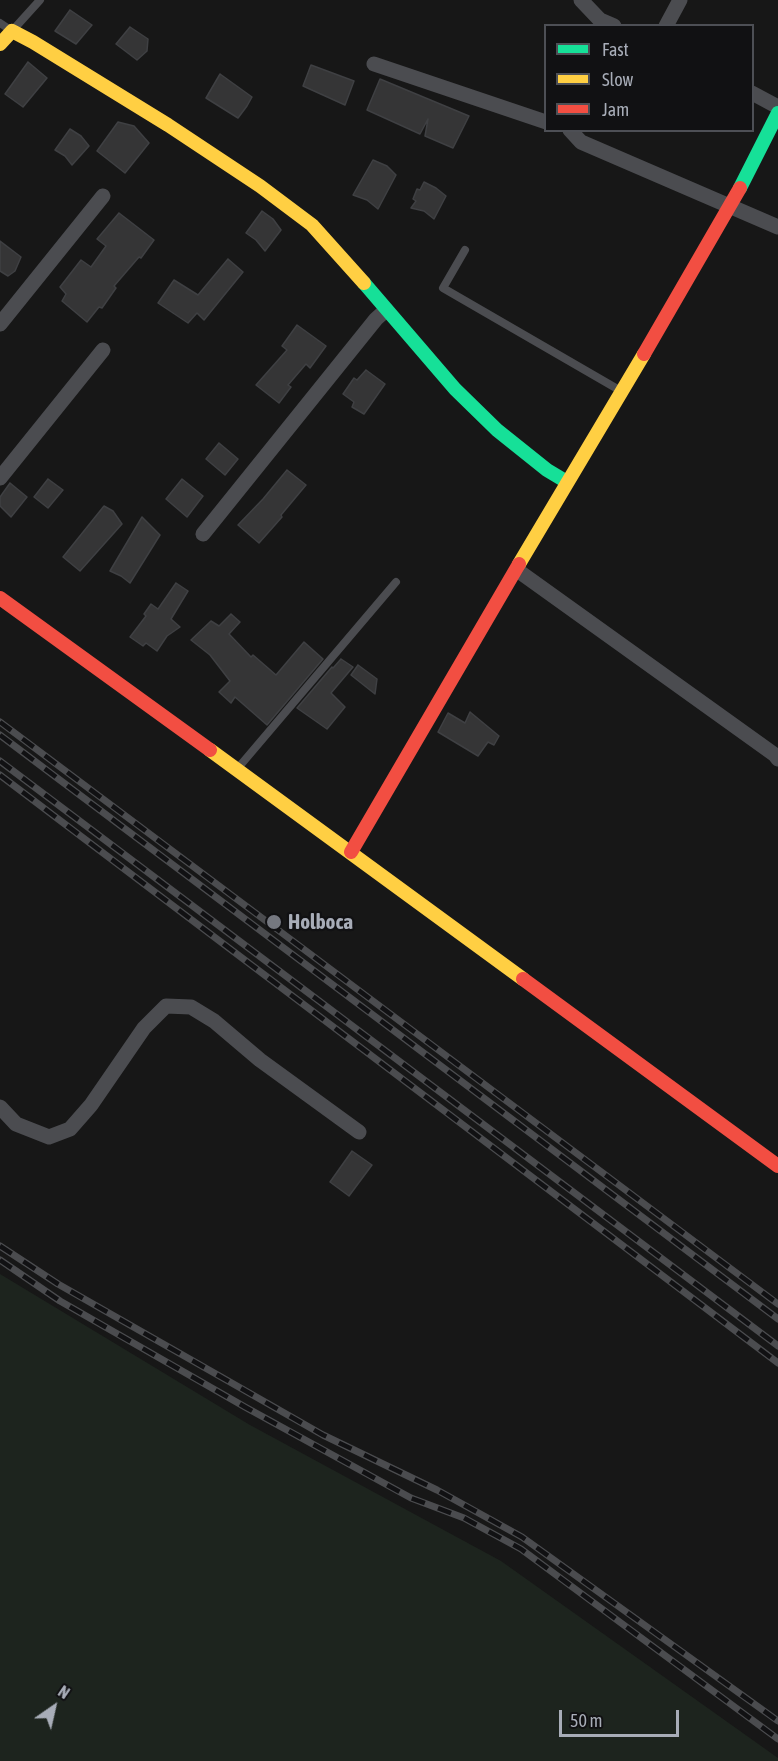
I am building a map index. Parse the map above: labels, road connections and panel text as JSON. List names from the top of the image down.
{
  "places": ["Holboca"],
  "legend": ["Fast", "Slow", "Jam"],
  "scale_bar": "50 m",
  "north": "top right"
}
